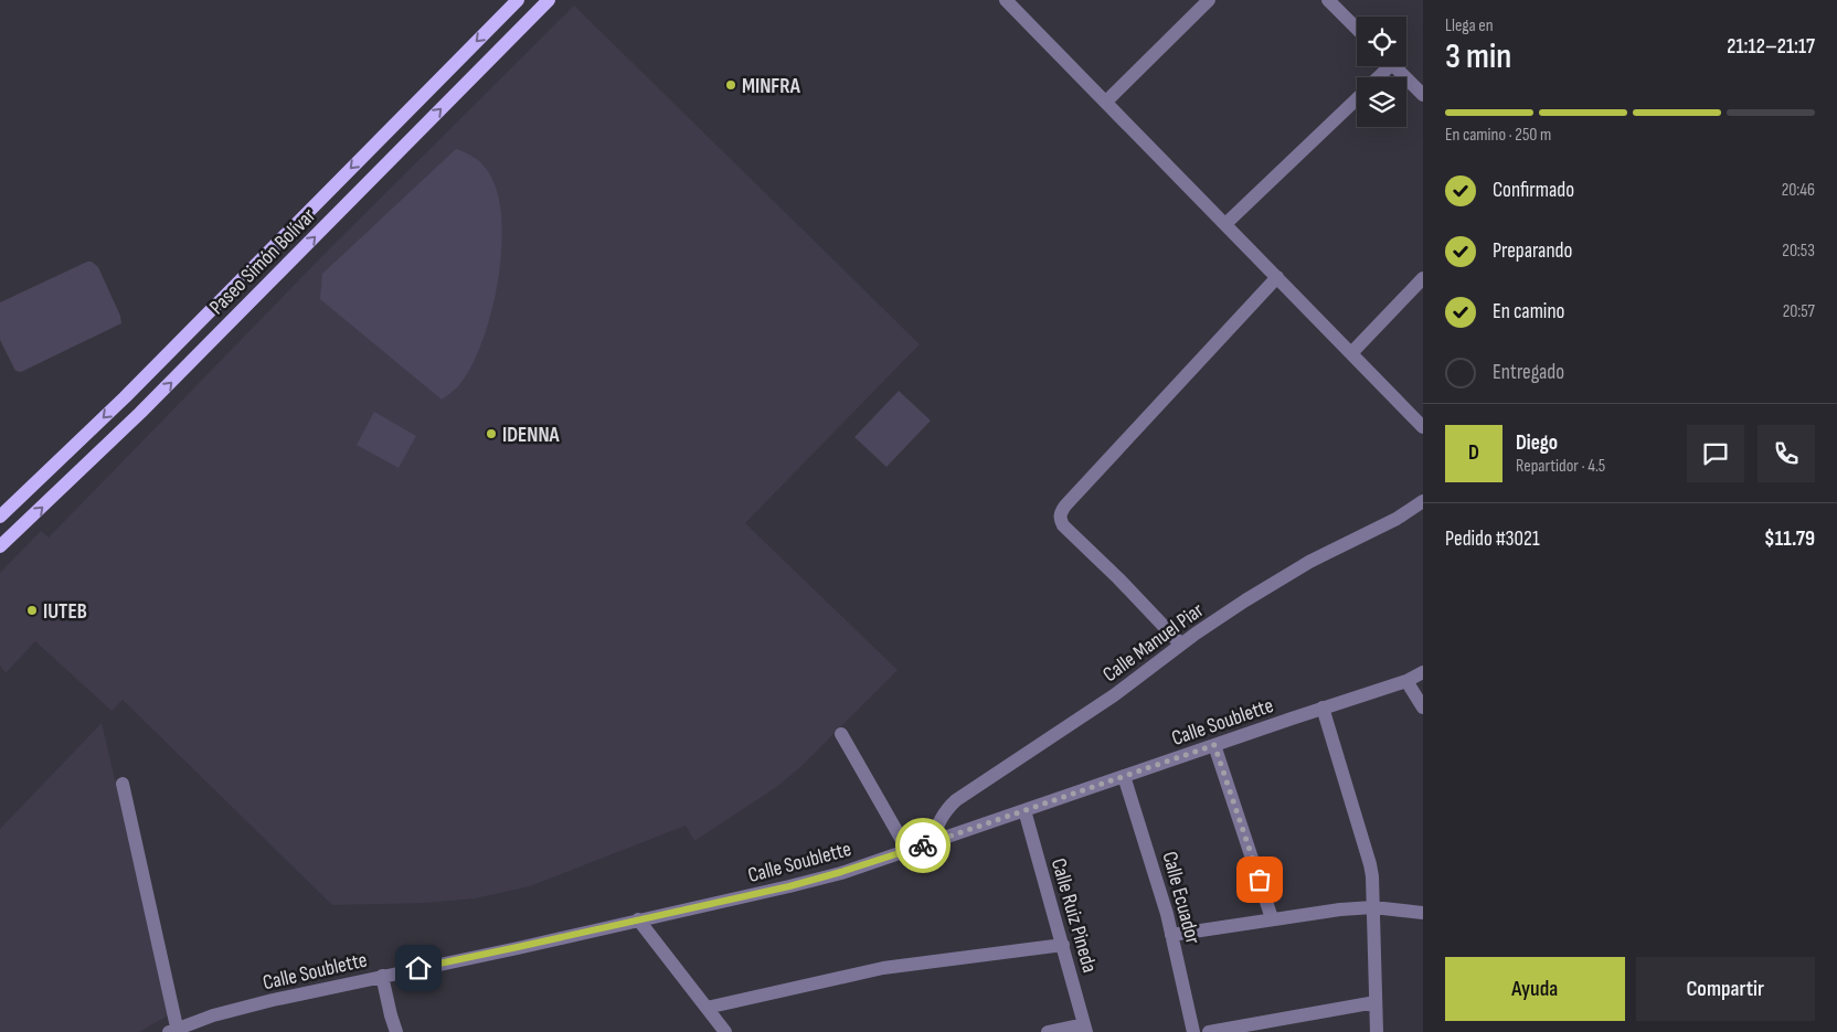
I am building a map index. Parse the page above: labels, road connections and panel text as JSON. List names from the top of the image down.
{
  "streets": {
    "main road": ["Paseo Simón Bolívar"],
    "street": [
      "Calle Manuel Piar",
      "Calle Soublette",
      "Calle Ecuador",
      "Calle Ruiz Pineda"
    ]
  },
  "crossings": [
    ["Calle Manuel Piar", "Calle Soublette"],
    ["Calle Soublette", "Calle Ecuador"],
    ["Calle Soublette", "Calle Ruiz Pineda"]
  ],
  "places": ["MINFRA", "IDENNA", "IUTEB"],
  "page": {
    "heading": ["3 min", "Llega en", "21:12–21:17"],
    "panel": [
      "Diego",
      "Repartidor · 4.5",
      "Pedido #3021",
      "$11.79"
    ],
    "bar": "En camino · 250 m",
    "list": [
      ["Confirmado", "20:46"],
      ["Preparando", "20:53"],
      ["En camino", "20:57"],
      "Entregado"
    ],
    "round": "D",
    "buttons": ["Ayuda", "Compartir"]
  }
}
